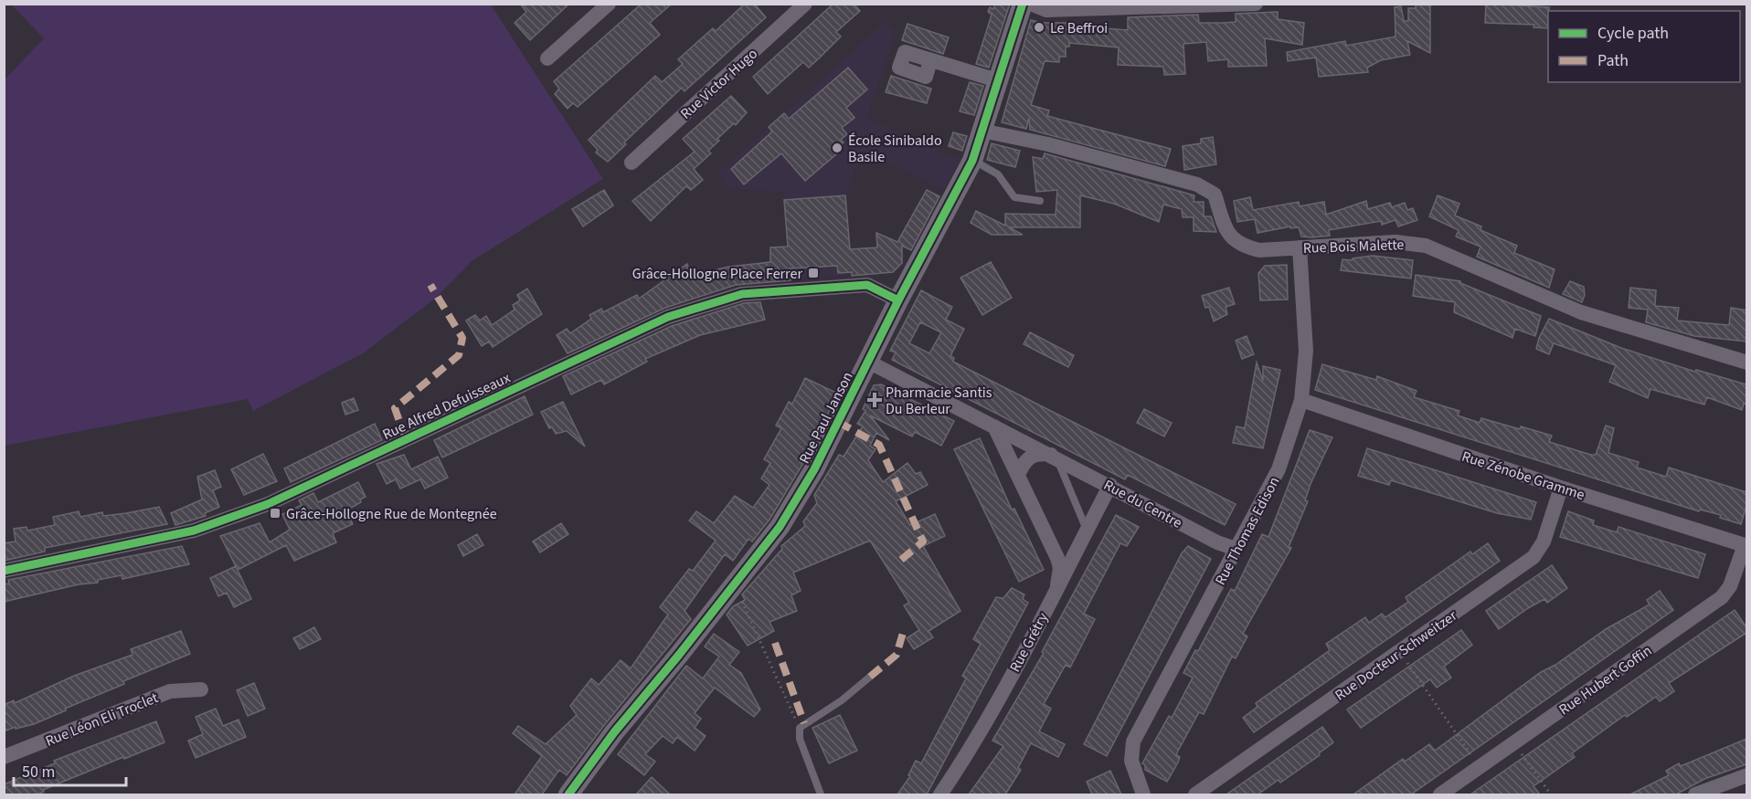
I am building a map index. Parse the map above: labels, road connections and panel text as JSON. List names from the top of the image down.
{
  "streets": {
    "street": [
      "Rue Victor Hugo",
      "Rue Bois Malette",
      "Rue Alfred Defuisseaux",
      "Rue Paul Janson",
      "Rue Zénobe Gramme",
      "Rue du Centre",
      "Rue Thomas Edison",
      "Rue Grétry",
      "Rue Docteur Schweitzer",
      "Rue Hubert Goffin",
      "Rue Léon Eli Troclet"
    ]
  },
  "crossings": [
    ["Rue Bois Malette", "Rue Paul Janson"],
    ["Rue Bois Malette", "Rue Thomas Edison"],
    ["Rue Alfred Defuisseaux", "Rue Paul Janson"],
    ["Rue Paul Janson", "Rue du Centre"],
    ["Rue Zénobe Gramme", "Rue Thomas Edison"],
    ["Rue Zénobe Gramme", "Rue Docteur Schweitzer"],
    ["Rue Zénobe Gramme", "Rue Hubert Goffin"],
    ["Rue du Centre", "Rue Thomas Edison"],
    ["Rue du Centre", "Rue Grétry"]
  ],
  "places": {
    "other": ["Le Beffroi", "École Sinibaldo Basile"],
    "transit": ["Grâce-Hollogne Place Ferrer", "Grâce-Hollogne Rue de Montegnée"],
    "health": ["Pharmacie Santis Du Berleur"]
  },
  "legend": ["Cycle path", "Path"],
  "scale_bar": "50 m"
}
